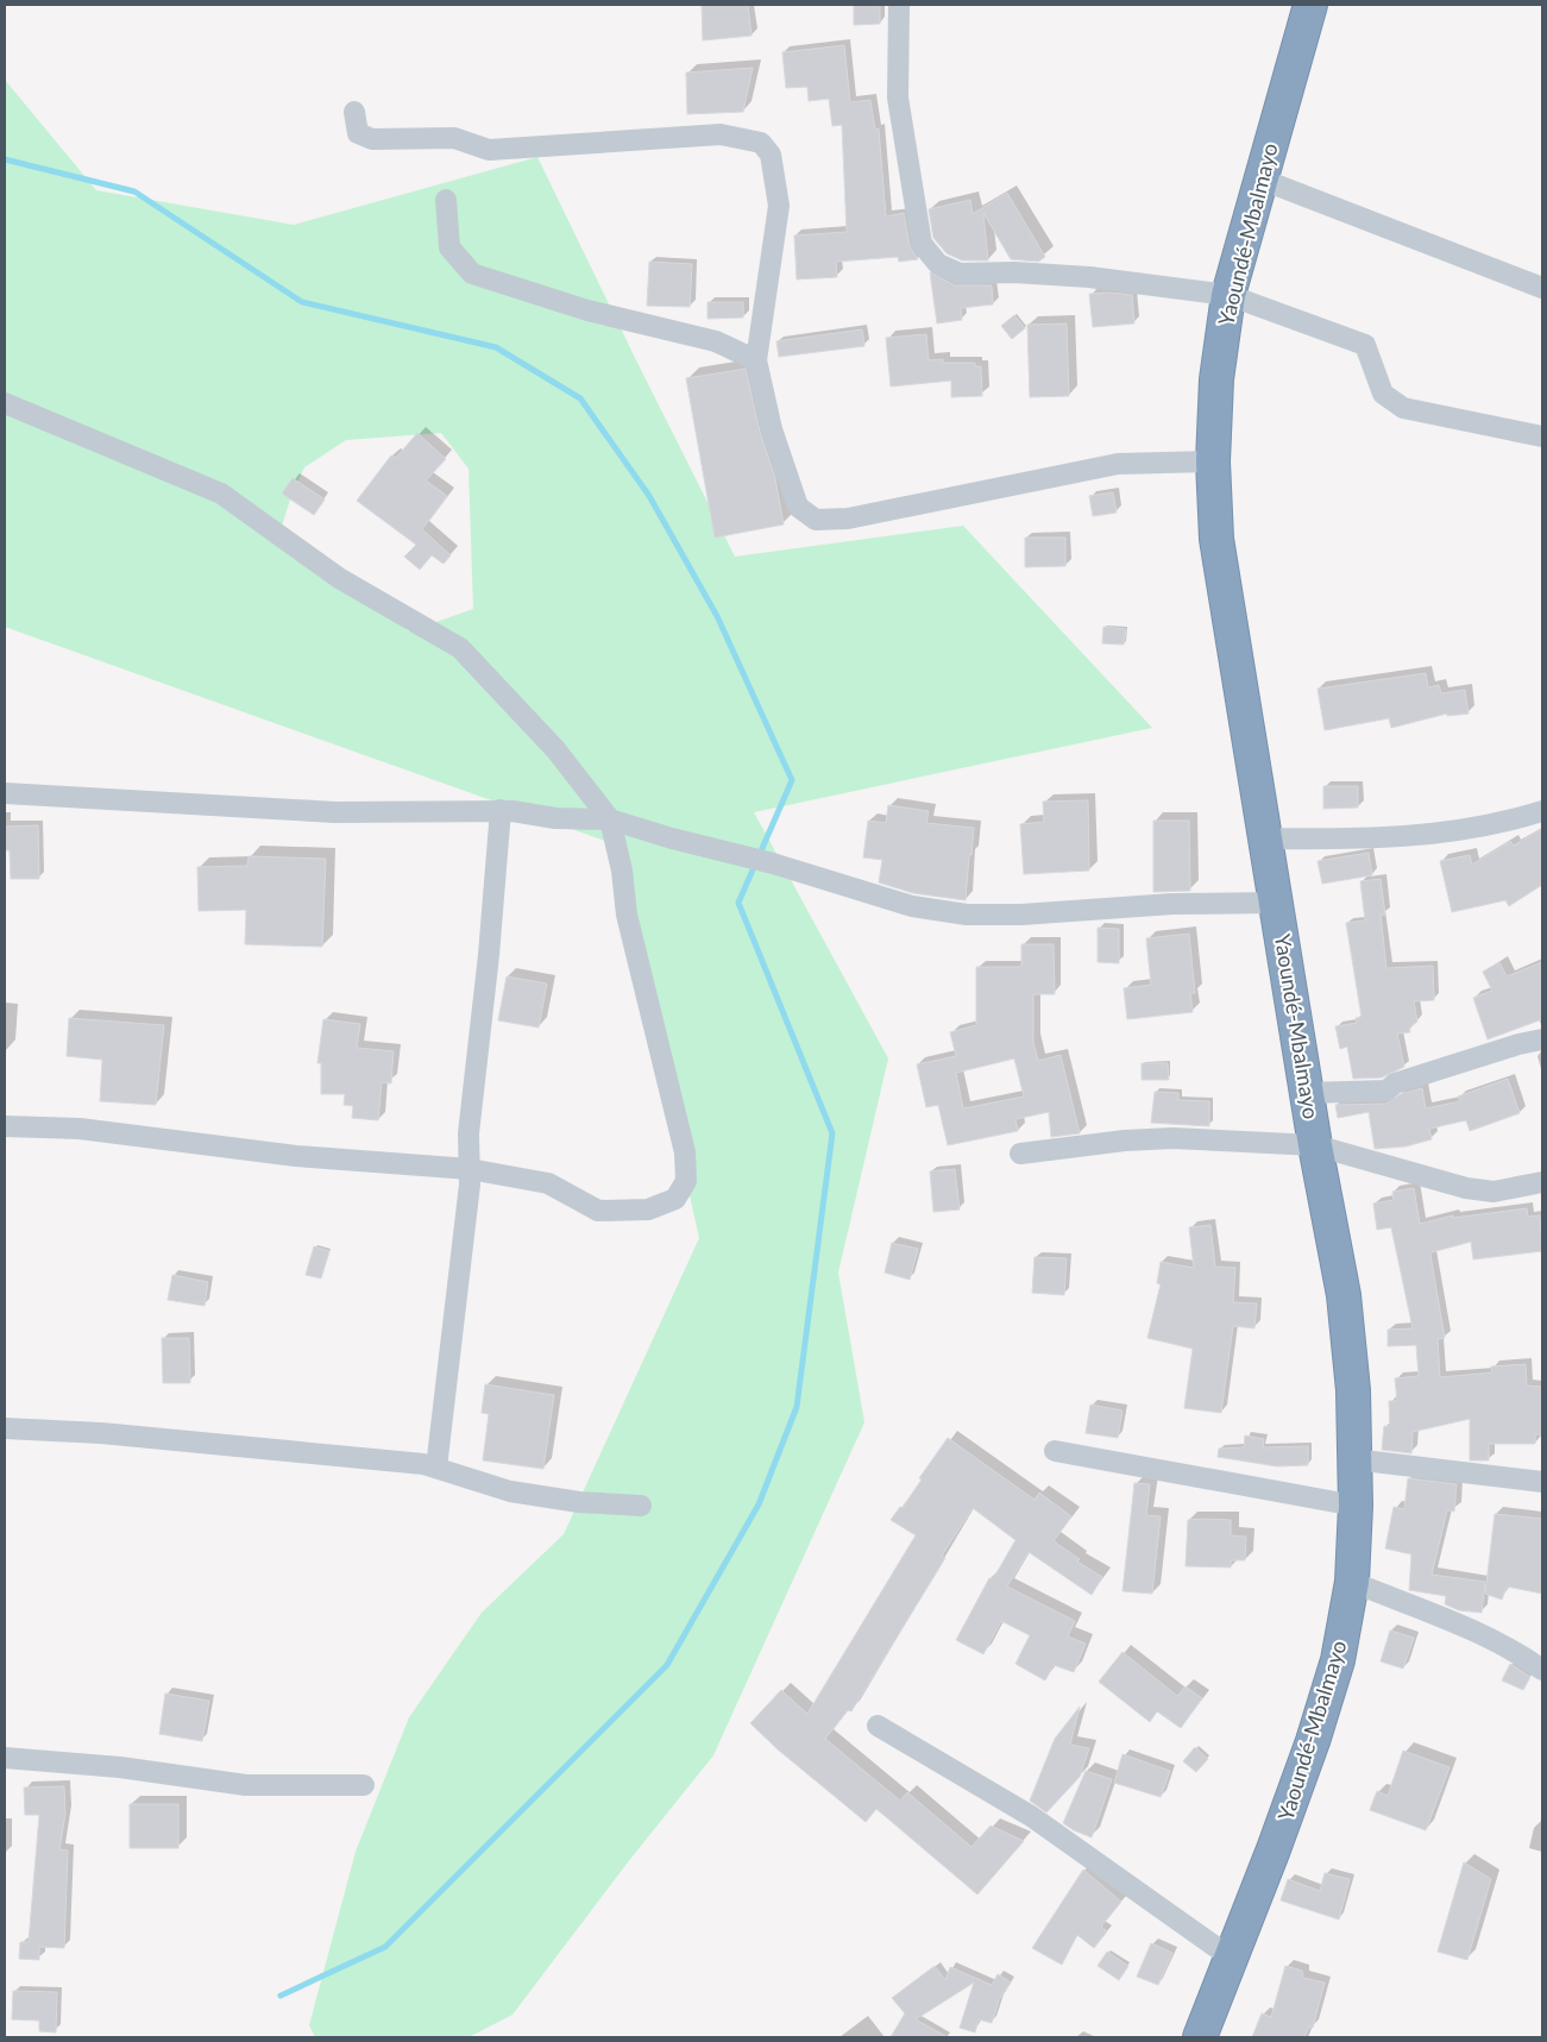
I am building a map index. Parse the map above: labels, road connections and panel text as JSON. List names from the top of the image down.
{
  "streets": {
    "highway": ["Yaoundé-Mbalmayo"]
  }
}
